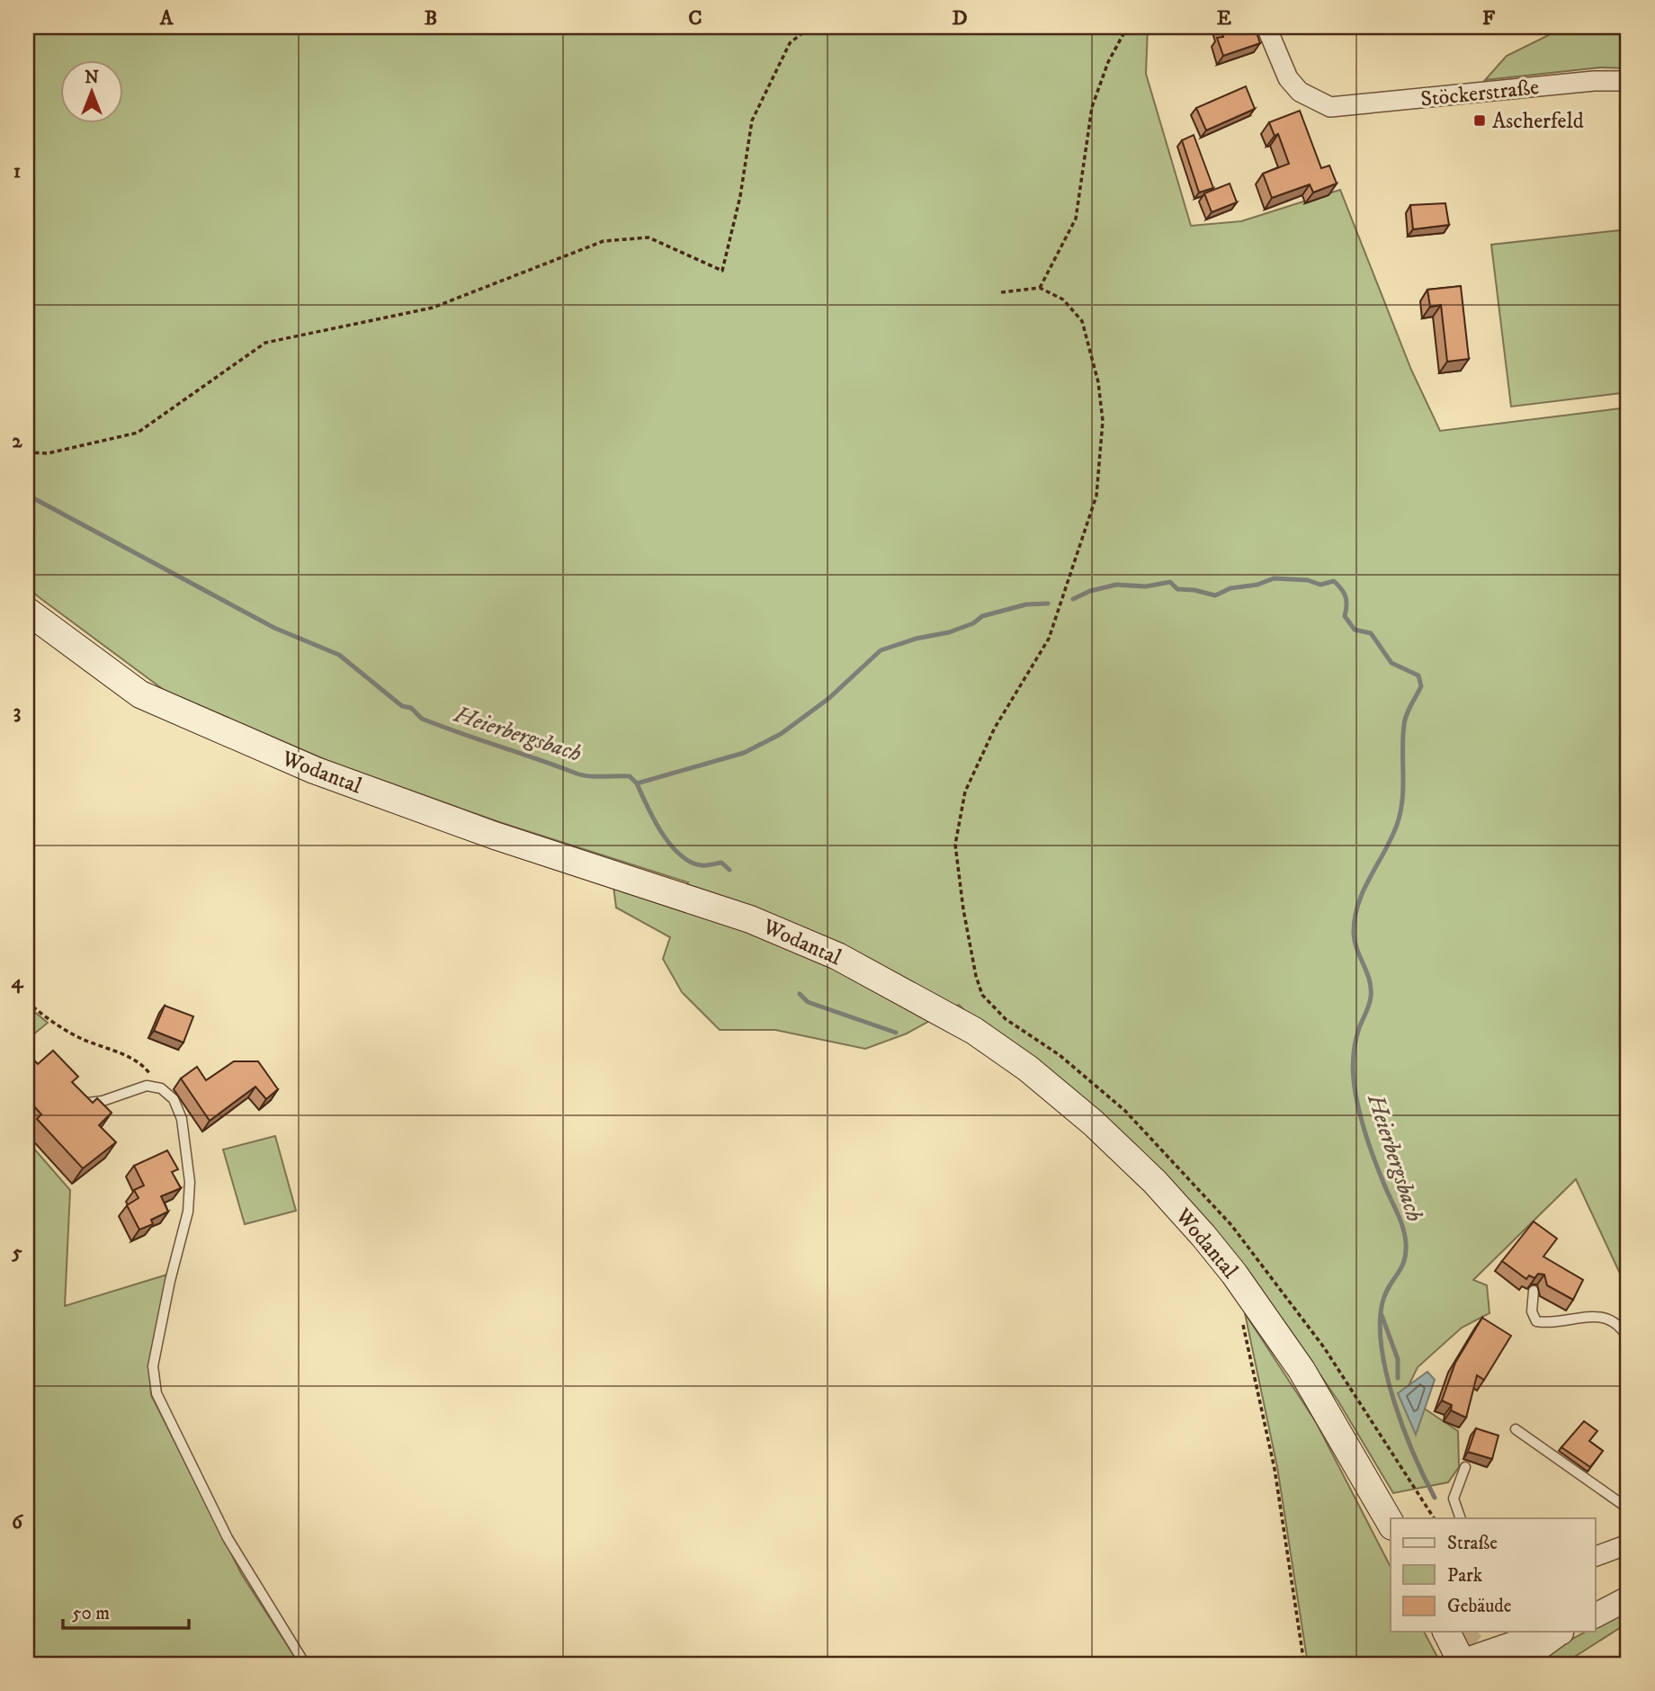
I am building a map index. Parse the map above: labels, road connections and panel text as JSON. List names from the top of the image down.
{
  "streets": {
    "main road": ["Wodantal"],
    "street": ["Stöckerstraße"]
  },
  "water": ["Heierbergsbach"],
  "places": {
    "transit": ["Ascherfeld"]
  },
  "legend": ["Straße", "Park", "Gebäude"],
  "scale_bar": "50 m",
  "north": "top",
  "grid": {
    "columns": [
      "A",
      "B",
      "C",
      "D",
      "E",
      "F"
    ],
    "rows": [
      "1",
      "2",
      "3",
      "4",
      "5",
      "6"
    ]
  }
}
